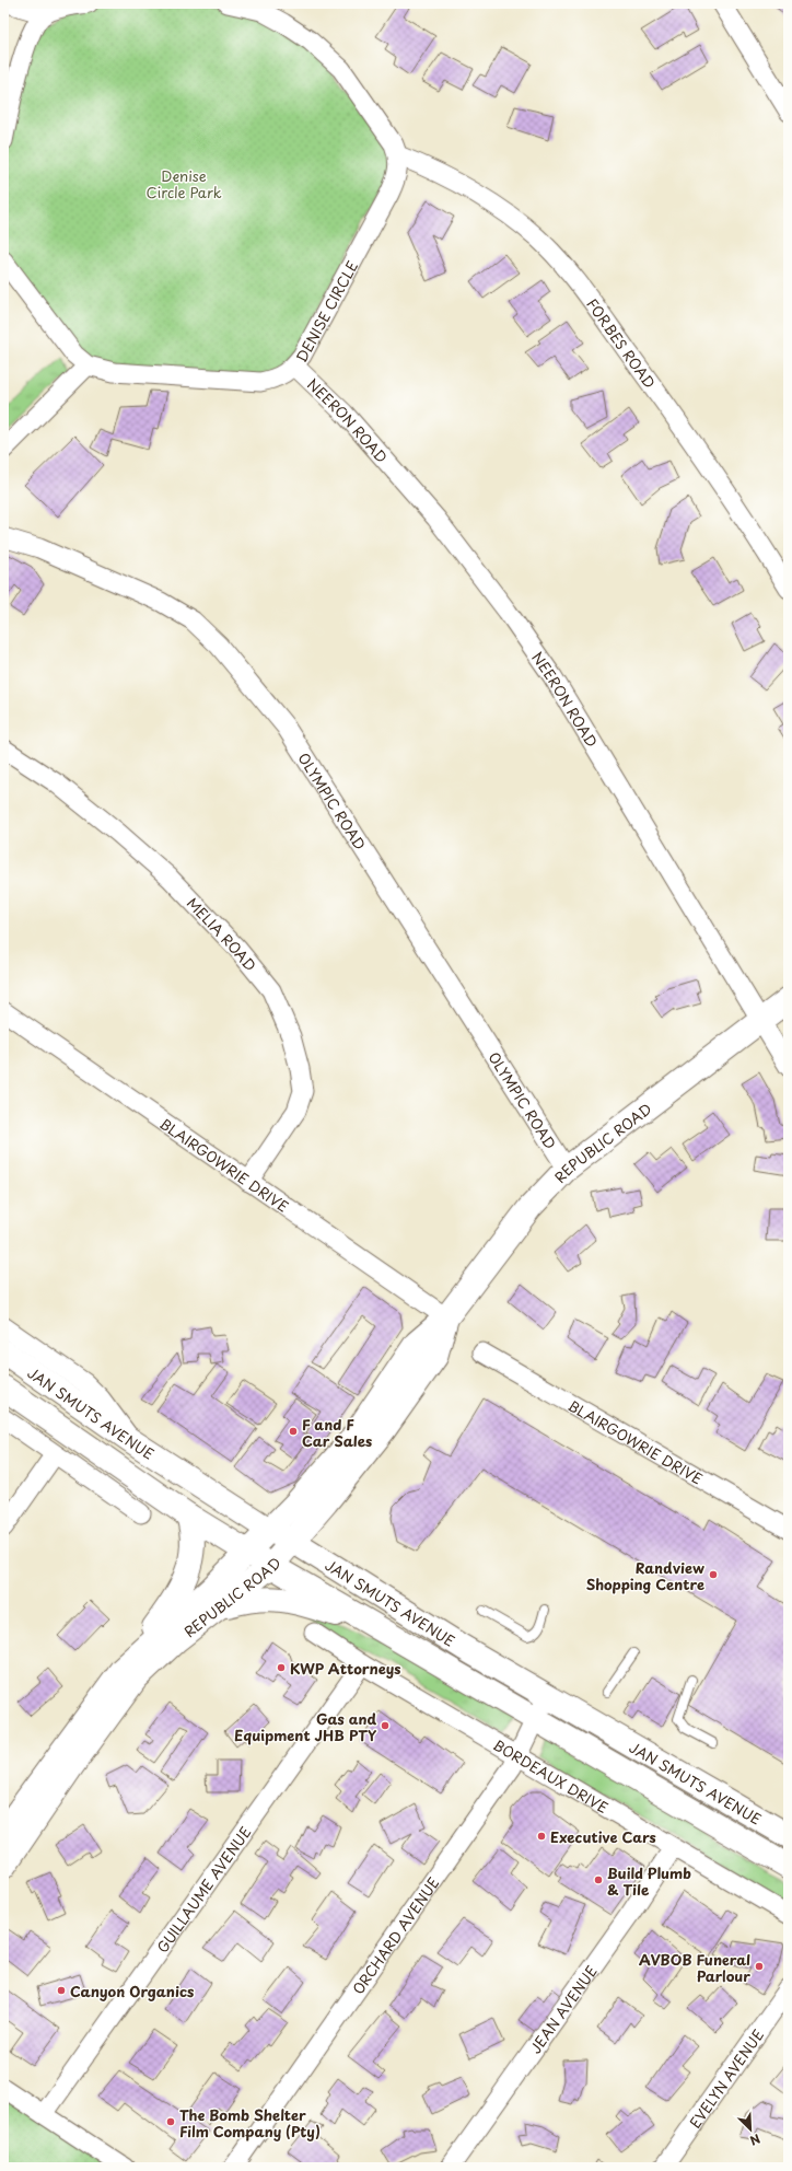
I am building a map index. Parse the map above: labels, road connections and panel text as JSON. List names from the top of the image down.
{
  "streets": {
    "main road": ["REPUBLIC ROAD", "JAN SMUTS AVENUE"],
    "street": [
      "DENISE CIRCLE",
      "FORBES ROAD",
      "NEERON ROAD",
      "OLYMPIC ROAD",
      "MELIA ROAD",
      "BLAIRGOWRIE DRIVE",
      "BORDEAUX DRIVE",
      "GUILLAUME AVENUE",
      "ORCHARD AVENUE",
      "JEAN AVENUE",
      "EVELYN AVENUE"
    ]
  },
  "crossings": [
    ["DENISE CIRCLE", "FORBES ROAD"],
    ["DENISE CIRCLE", "NEERON ROAD"],
    ["NEERON ROAD", "REPUBLIC ROAD"],
    ["OLYMPIC ROAD", "REPUBLIC ROAD"],
    ["MELIA ROAD", "BLAIRGOWRIE DRIVE"],
    ["REPUBLIC ROAD", "BLAIRGOWRIE DRIVE"],
    ["REPUBLIC ROAD", "JAN SMUTS AVENUE"],
    ["JAN SMUTS AVENUE", "ORCHARD AVENUE"],
    ["BORDEAUX DRIVE", "GUILLAUME AVENUE"],
    ["BORDEAUX DRIVE", "ORCHARD AVENUE"],
    ["BORDEAUX DRIVE", "JEAN AVENUE"]
  ],
  "parks": ["Denise Circle Park"],
  "places": [
    "F and F Car Sales",
    "Randview Shopping Centre",
    "KWP Attorneys",
    "Gas and Equipment JHB PTY",
    "Executive Cars",
    "Build Plumb & Tile",
    "AVBOB Funeral Parlour",
    "Canyon Organics",
    "The Bomb Shelter Film Company (Pty)"
  ],
  "north": "bottom right"
}
